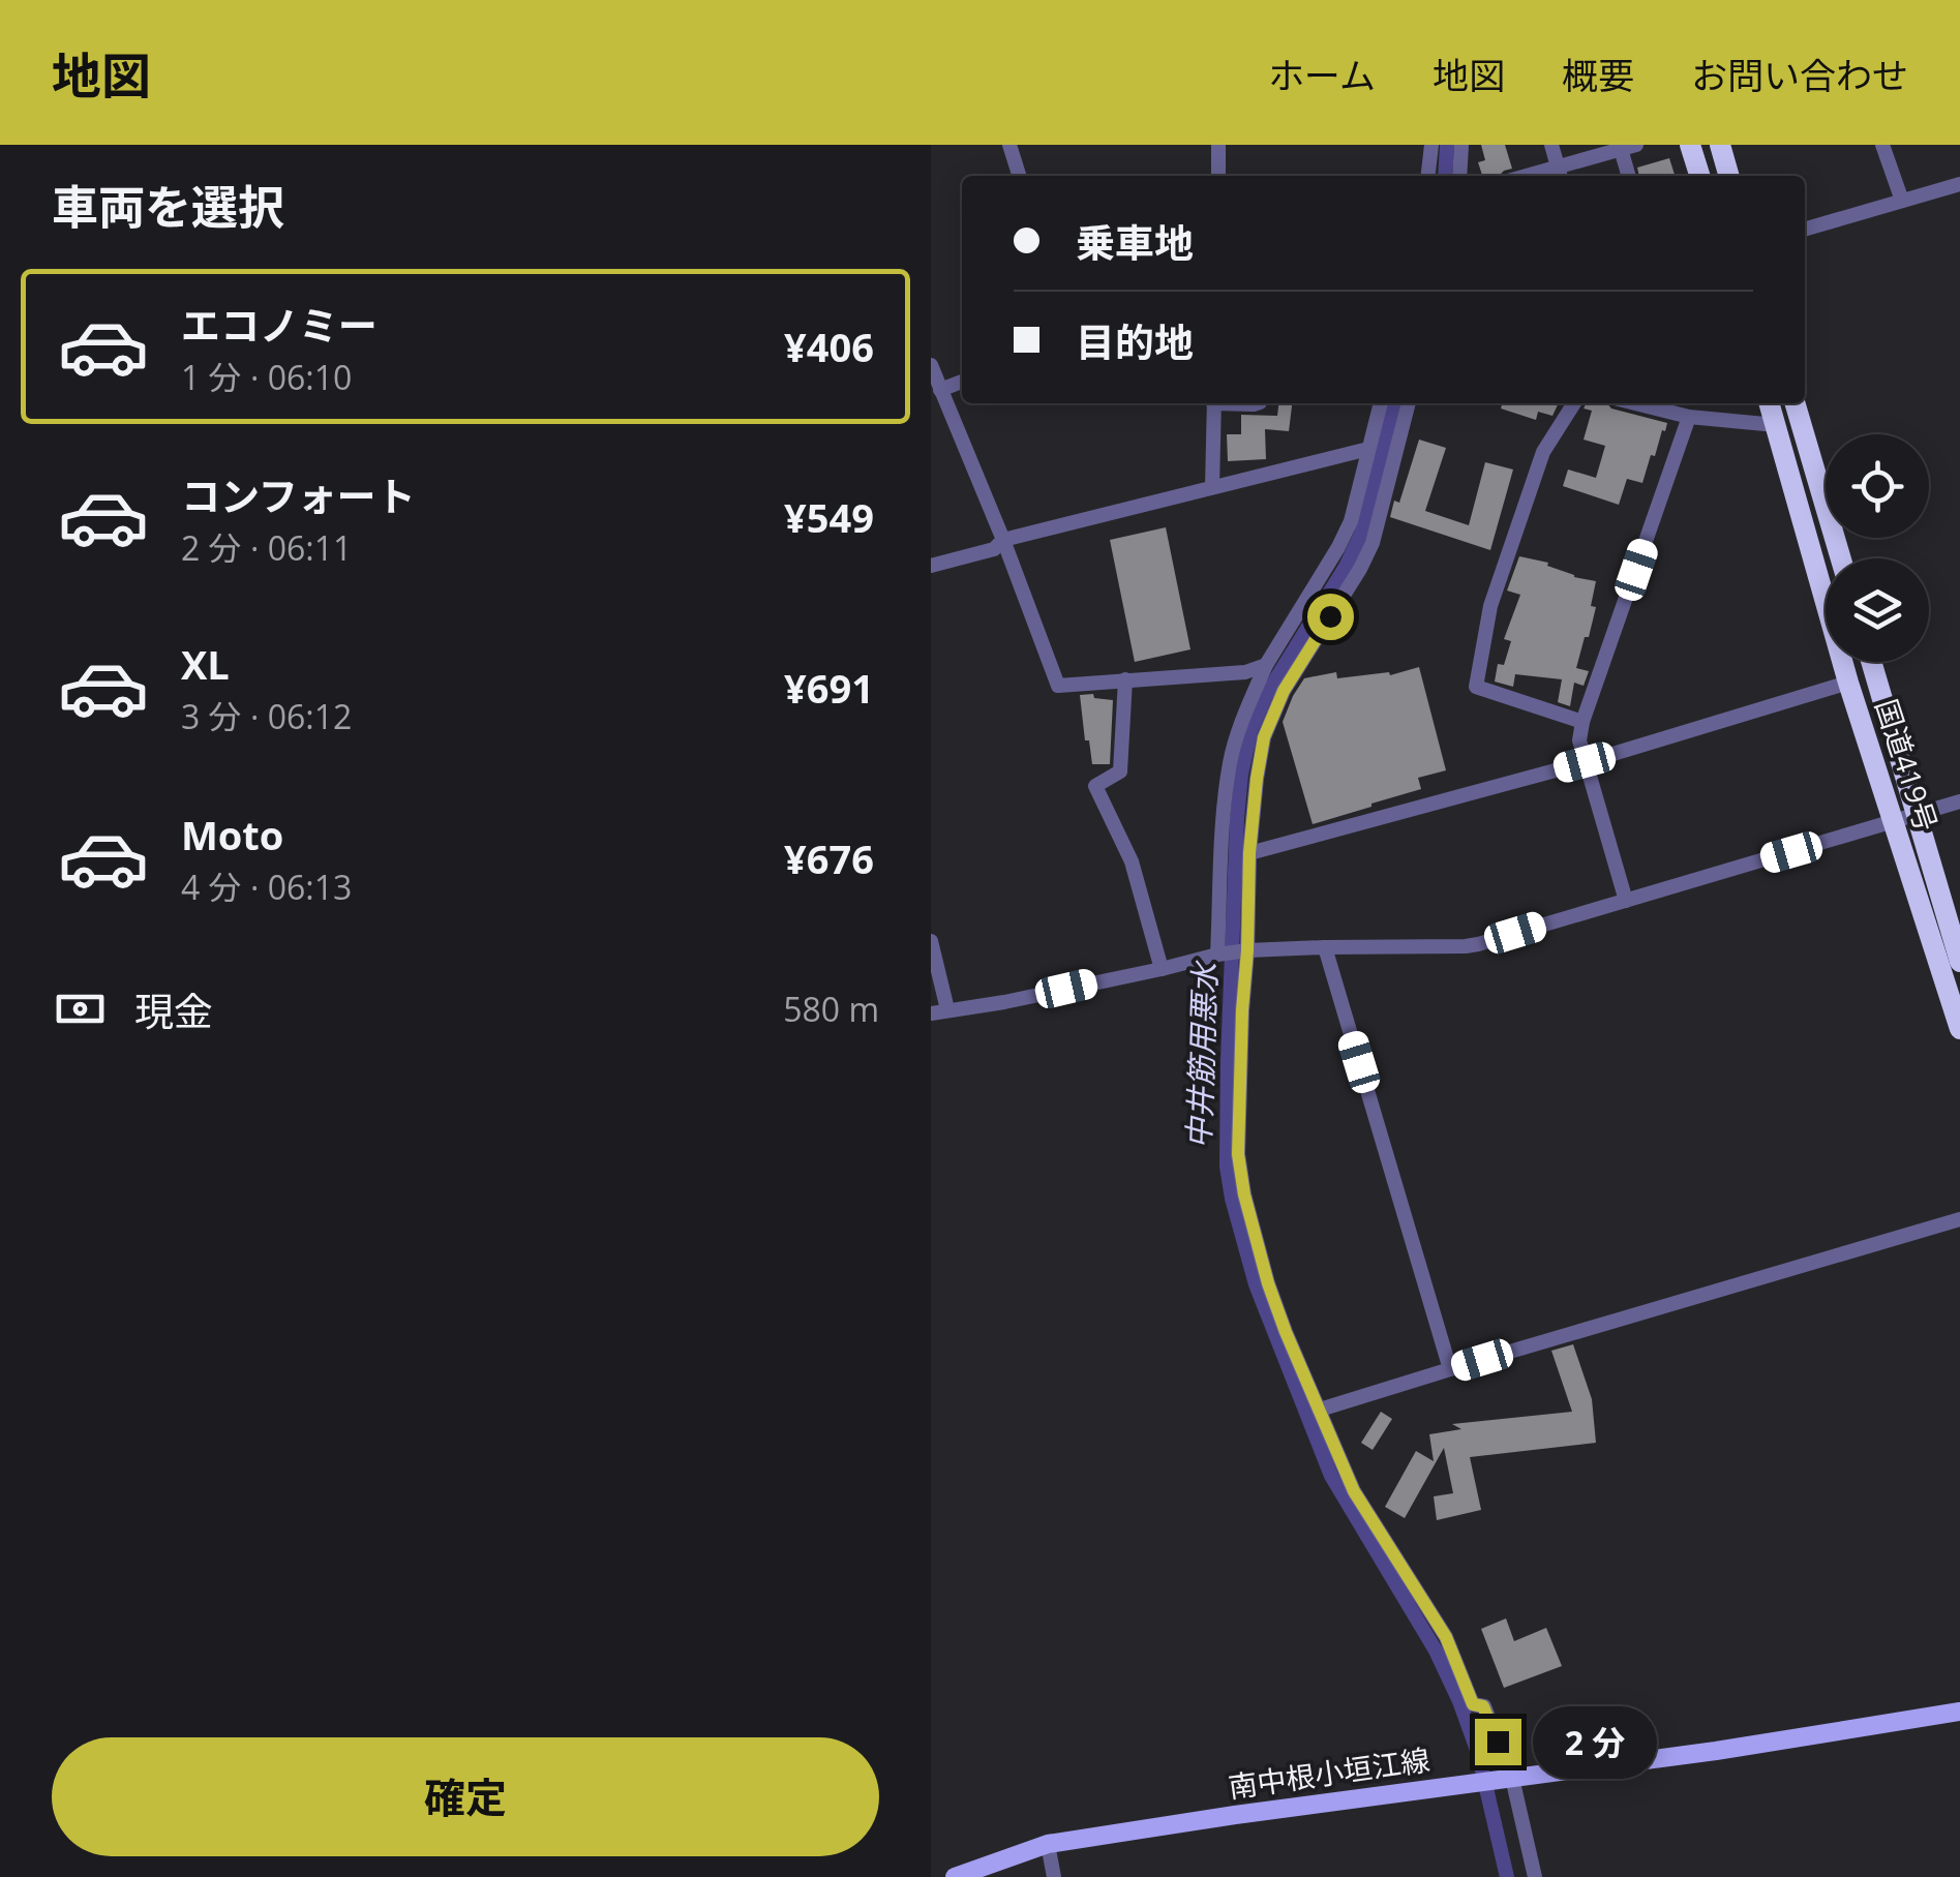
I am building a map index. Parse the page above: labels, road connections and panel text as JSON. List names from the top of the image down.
{
  "streets": {
    "highway": ["国道419号"],
    "main road": ["南中根小垣江線"]
  },
  "water": ["中井筋用悪水"],
  "page": {
    "header": "地図",
    "nav": [
      "ホーム",
      "地図",
      "概要",
      "お問い合わせ"
    ],
    "heading": "車両を選択",
    "banner": ["乗車地", "目的地"],
    "list": [
      {
        "name": "エコノミー",
        "note": "1 分 · 06:10",
        "value": "¥406"
      },
      {
        "name": "コンフォート",
        "note": "2 分 · 06:11",
        "value": "¥549"
      },
      {
        "name": "XL",
        "note": "3 分 · 06:12",
        "value": "¥691"
      },
      {
        "name": "Moto",
        "note": "4 分 · 06:13",
        "value": "¥676"
      }
    ],
    "pay": ["現金", "580 m"],
    "bubble": "2 分",
    "buttons": "確定"
  }
}
